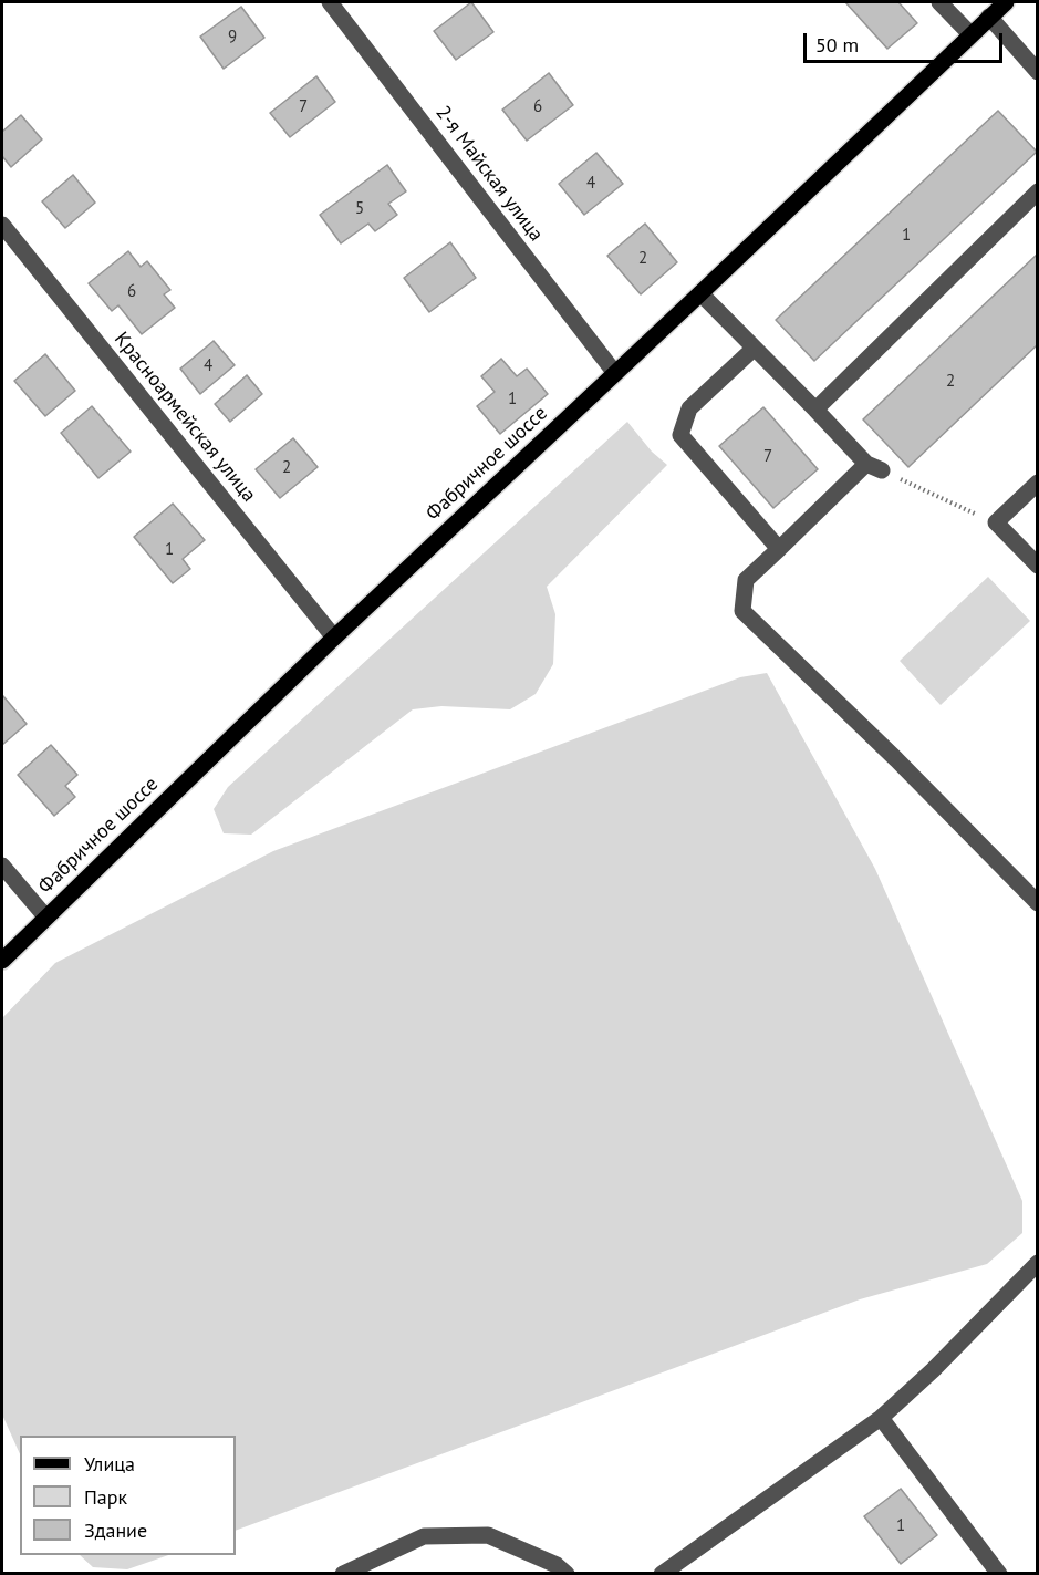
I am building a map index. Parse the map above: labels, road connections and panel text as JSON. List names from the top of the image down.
{
  "streets": {
    "main road": ["Фабричное шоссе"],
    "street": ["2-я Майская улица", "Красноармейская улица"]
  },
  "crossings": [
    ["2-я Майская улица", "Фабричное шоссе"],
    ["Красноармейская улица", "Фабричное шоссе"]
  ],
  "house_numbers": [
    "9",
    "7",
    "6",
    "4",
    "5",
    "1",
    "2",
    "6",
    "4",
    "2",
    "1",
    "7",
    "2",
    "1",
    "1"
  ],
  "legend": ["Улица", "Парк", "Здание"],
  "scale_bar": "50 m"
}
